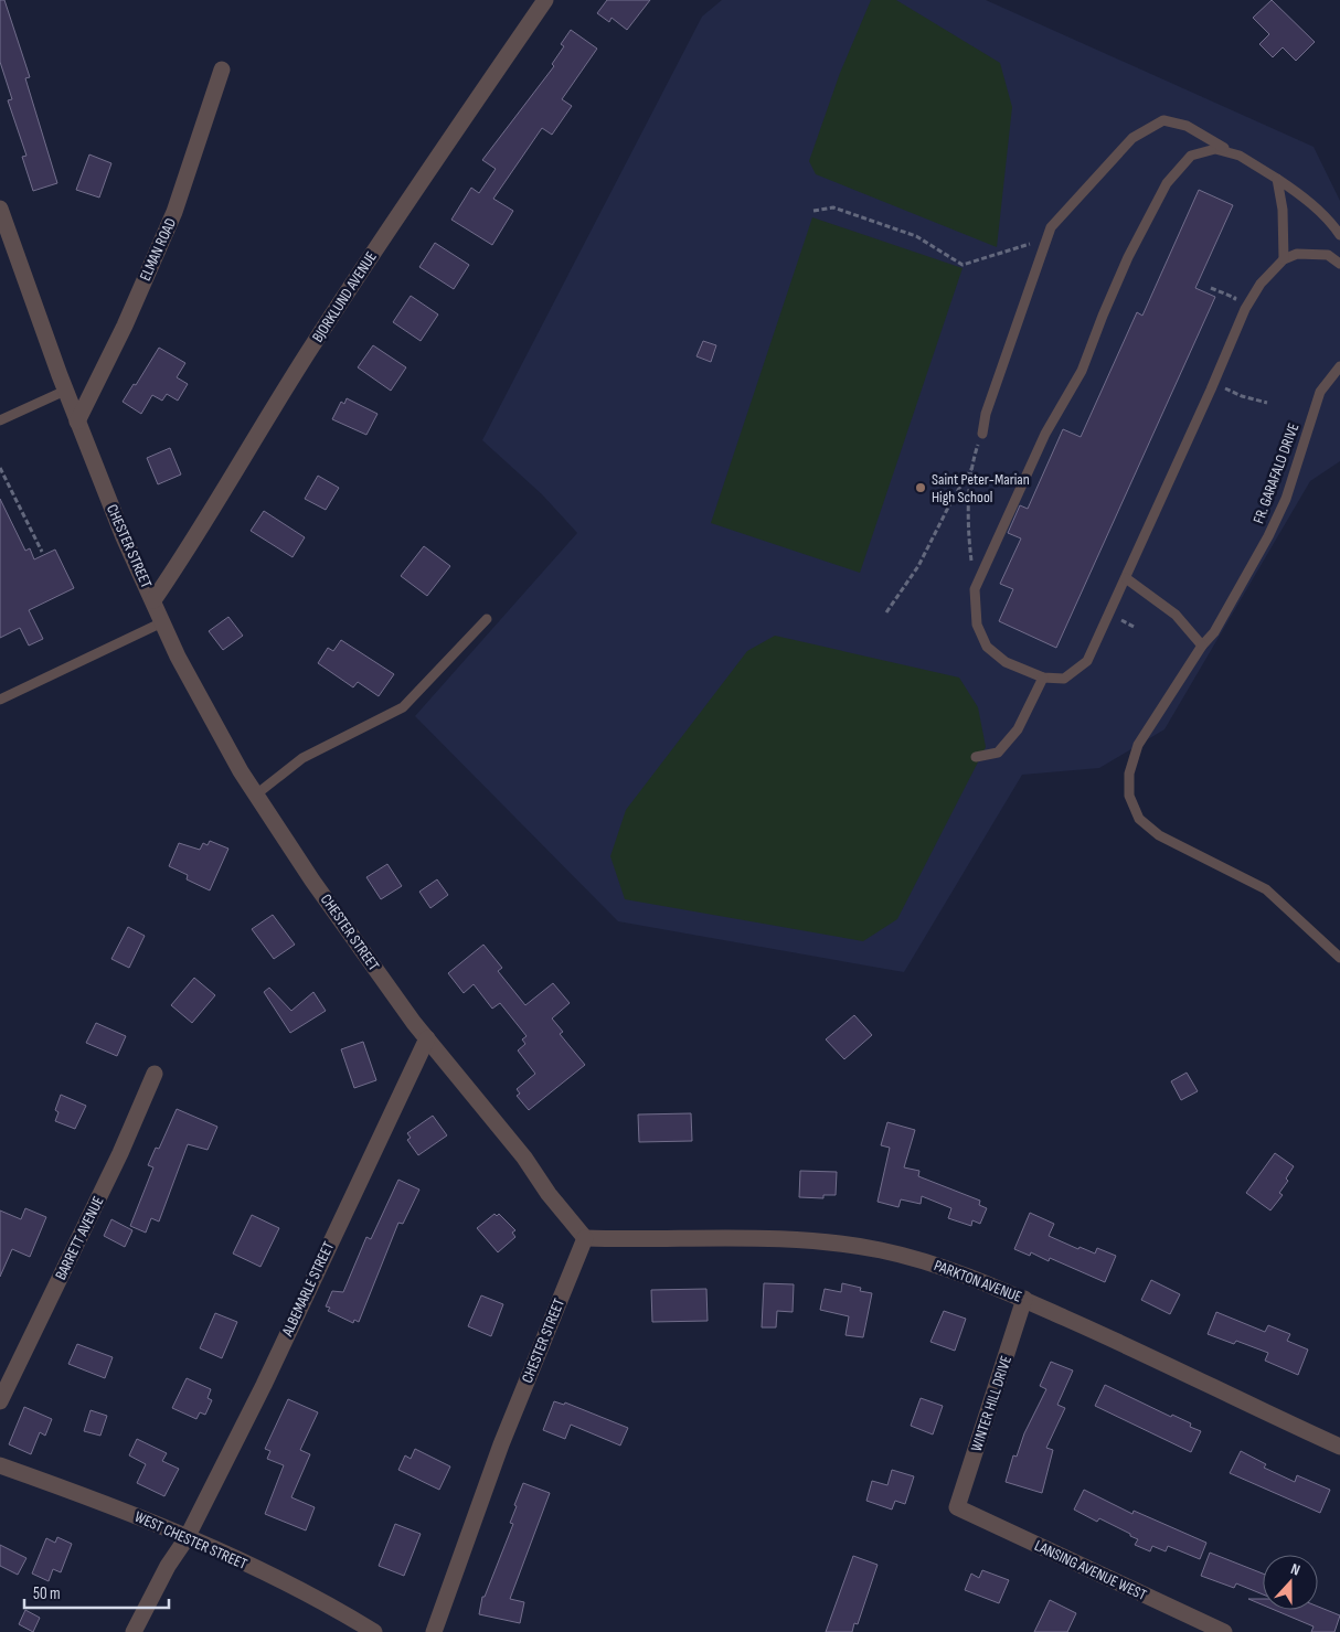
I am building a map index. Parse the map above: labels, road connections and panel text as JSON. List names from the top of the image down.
{
  "streets": {
    "street": [
      "ELMAN ROAD",
      "BJORKLUND AVENUE",
      "CHESTER STREET",
      "BARRETT AVENUE",
      "PARKTON AVENUE",
      "ALBEMARLE STREET",
      "WINTER HILL DRIVE",
      "WEST CHESTER STREET",
      "LANSING AVENUE WEST"
    ],
    "lane": ["FR. GARAFALO DRIVE"]
  },
  "crossings": [
    ["ELMAN ROAD", "CHESTER STREET"],
    ["BJORKLUND AVENUE", "CHESTER STREET"],
    ["CHESTER STREET", "PARKTON AVENUE"],
    ["CHESTER STREET", "ALBEMARLE STREET"],
    ["PARKTON AVENUE", "WINTER HILL DRIVE"],
    ["ALBEMARLE STREET", "WEST CHESTER STREET"],
    ["WINTER HILL DRIVE", "LANSING AVENUE WEST"]
  ],
  "places": ["Saint Peter-Marian High School"],
  "scale_bar": "50 m",
  "north": "top"
}
